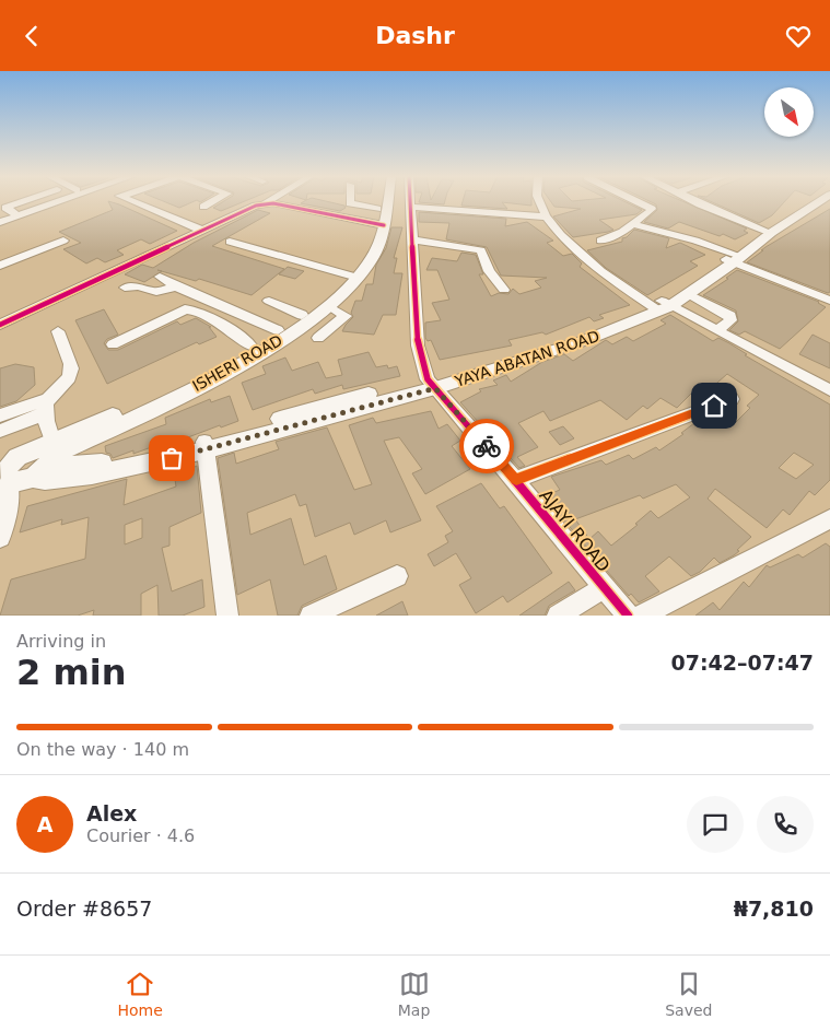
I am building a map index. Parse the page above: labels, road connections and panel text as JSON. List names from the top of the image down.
{
  "streets": {
    "main road": ["YAYA ABATAN ROAD", "ISHERI ROAD"],
    "street": ["AJAYI ROAD"]
  },
  "crossings": [
    ["YAYA ABATAN ROAD", "ISHERI ROAD"],
    ["YAYA ABATAN ROAD", "AJAYI ROAD"]
  ],
  "north": "bottom right",
  "page": {
    "header": "Dashr",
    "heading": ["2 min", "Arriving in", "07:42–07:47"],
    "panel": [
      "Alex",
      "Courier · 4.6",
      "Order #8657",
      "₦7,810"
    ],
    "bar": "On the way · 140 m",
    "round": "A",
    "tabs": ["Home", "Map", "Saved"]
  }
}
